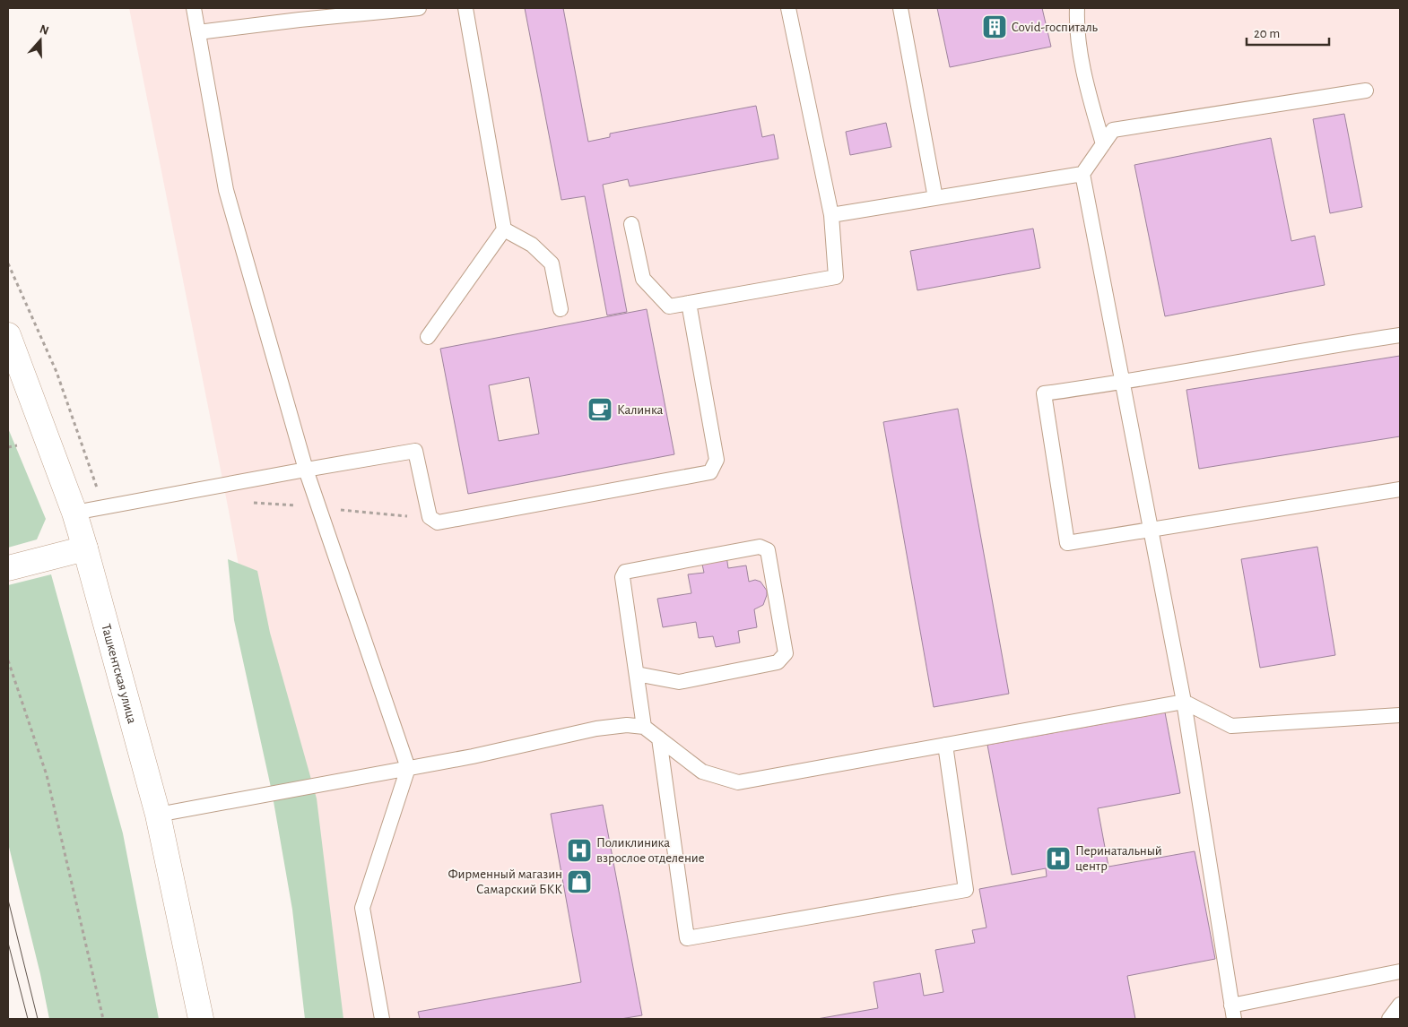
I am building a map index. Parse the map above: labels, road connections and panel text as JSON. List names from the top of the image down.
{
  "streets": {
    "main road": ["Ташкентская улица"]
  },
  "places": {
    "building": ["Covid-госпиталь"],
    "cafe": ["Калинка"],
    "hospital": ["Поликлиника взрослое отделение", "Перинатальный центр"],
    "shop": ["Фирменный магазин Самарский БКК"]
  },
  "scale_bar": "20 m",
  "north": "top"
}
